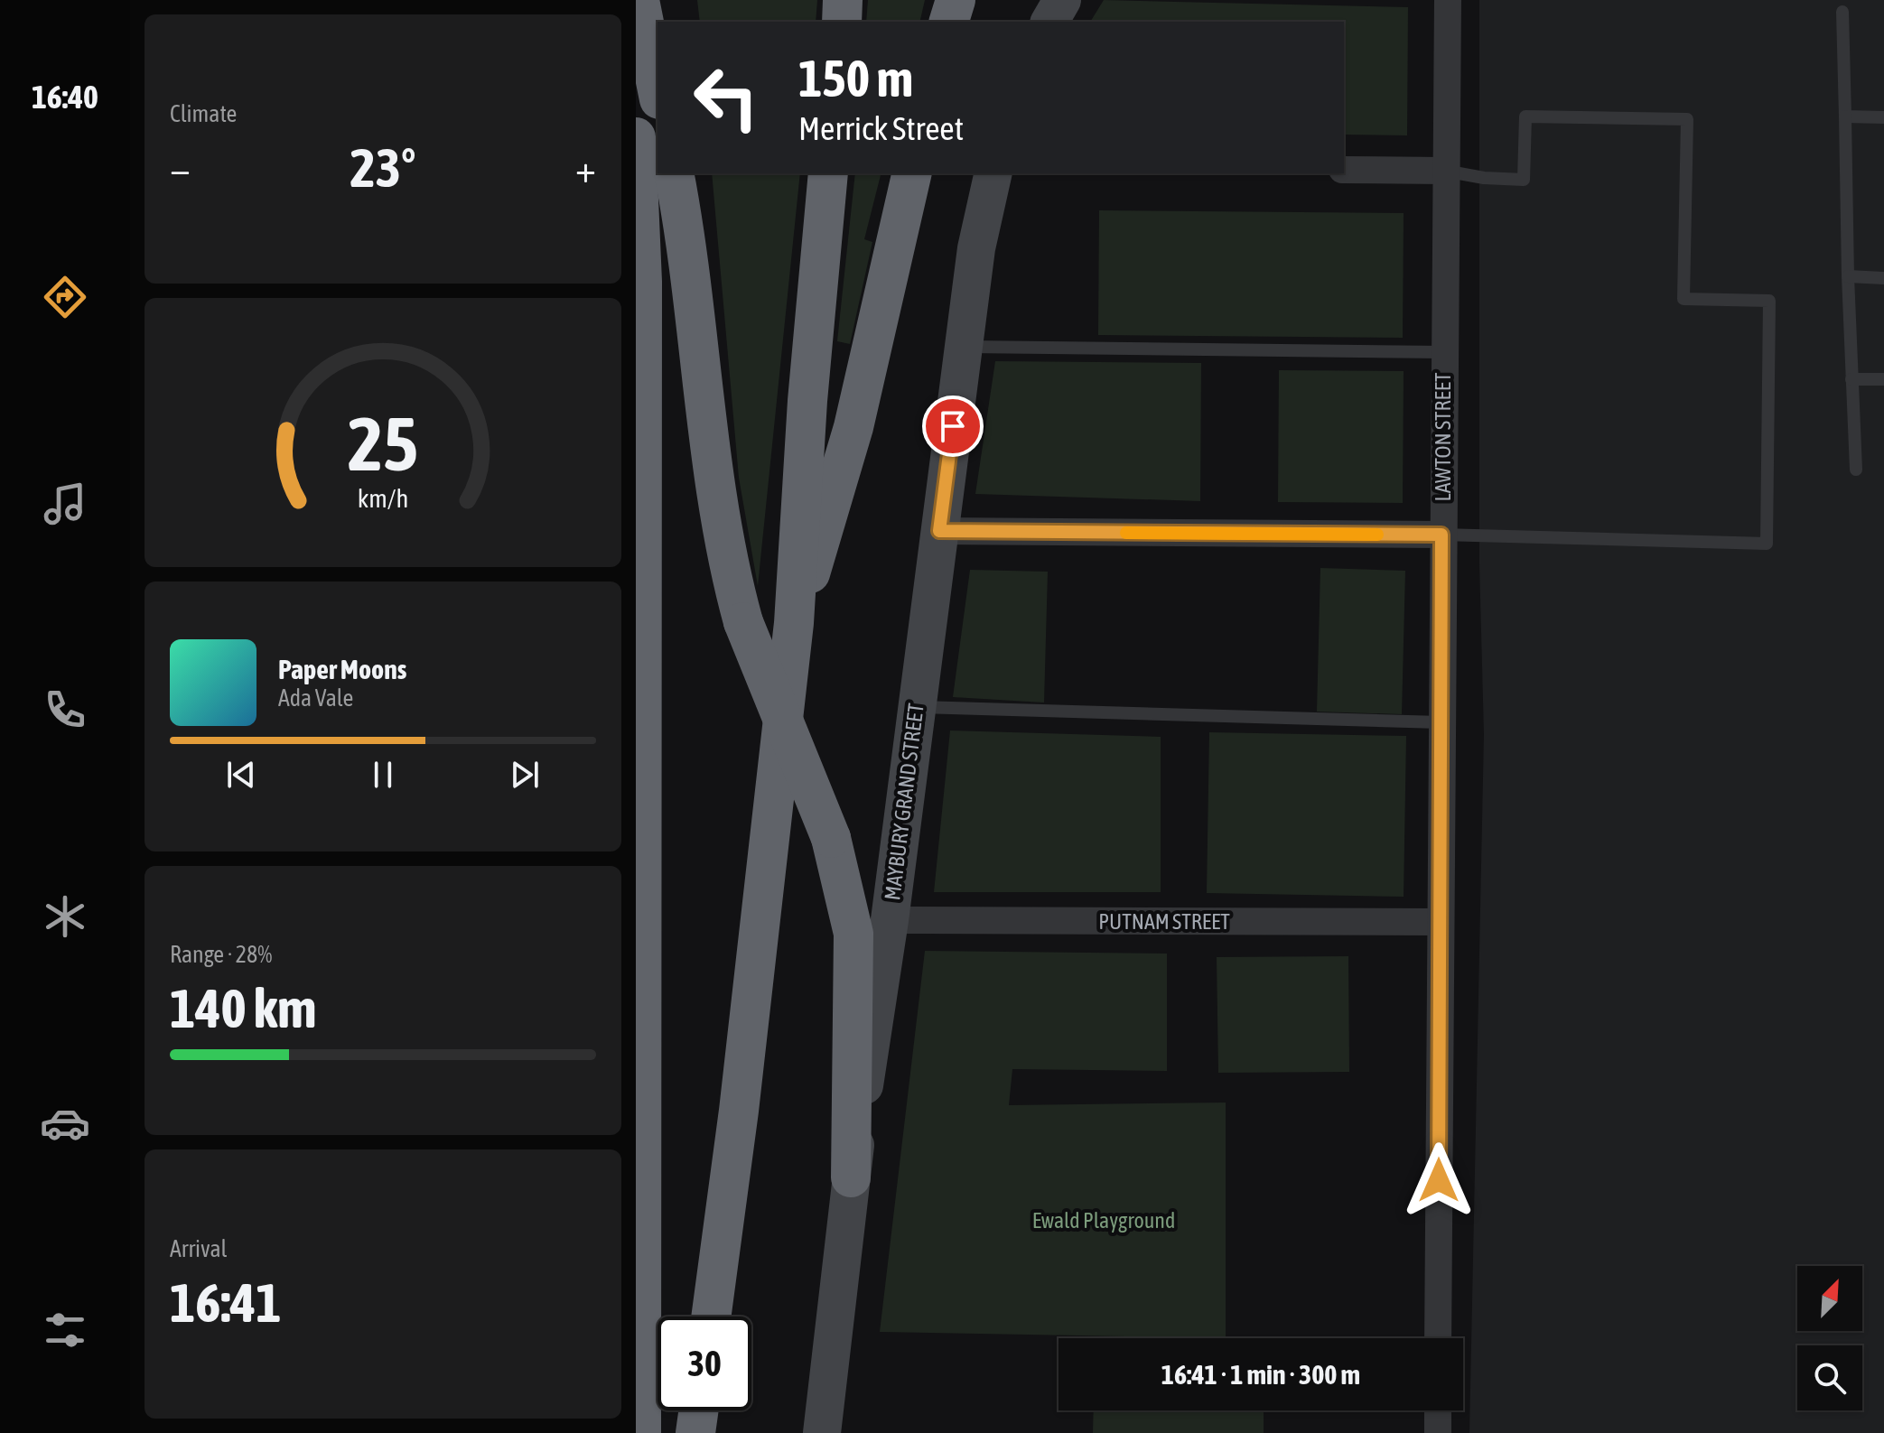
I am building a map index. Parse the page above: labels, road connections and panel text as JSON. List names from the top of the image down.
{
  "streets": {
    "street": ["LAWTON STREET", "MAYBURY GRAND STREET", "PUTNAM STREET"]
  },
  "crossings": [
    ["LAWTON STREET", "PUTNAM STREET"],
    ["MAYBURY GRAND STREET", "PUTNAM STREET"]
  ],
  "parks": ["Ewald Playground"],
  "north": "top right",
  "page": {
    "tabs": "16:40",
    "tile": [
      "Climate",
      ["Range · 28%", "140 km"],
      ["Arrival", "16:41"]
    ],
    "turn": ["150 m", "Merrick Street"],
    "heat": ["−", "23°", "+"],
    "song": ["Paper Moons", "Ada Vale"],
    "limit": "30",
    "trip": "16:41 · 1 min · 300 m",
    "gauge": ["25", "km/h"]
  }
}
